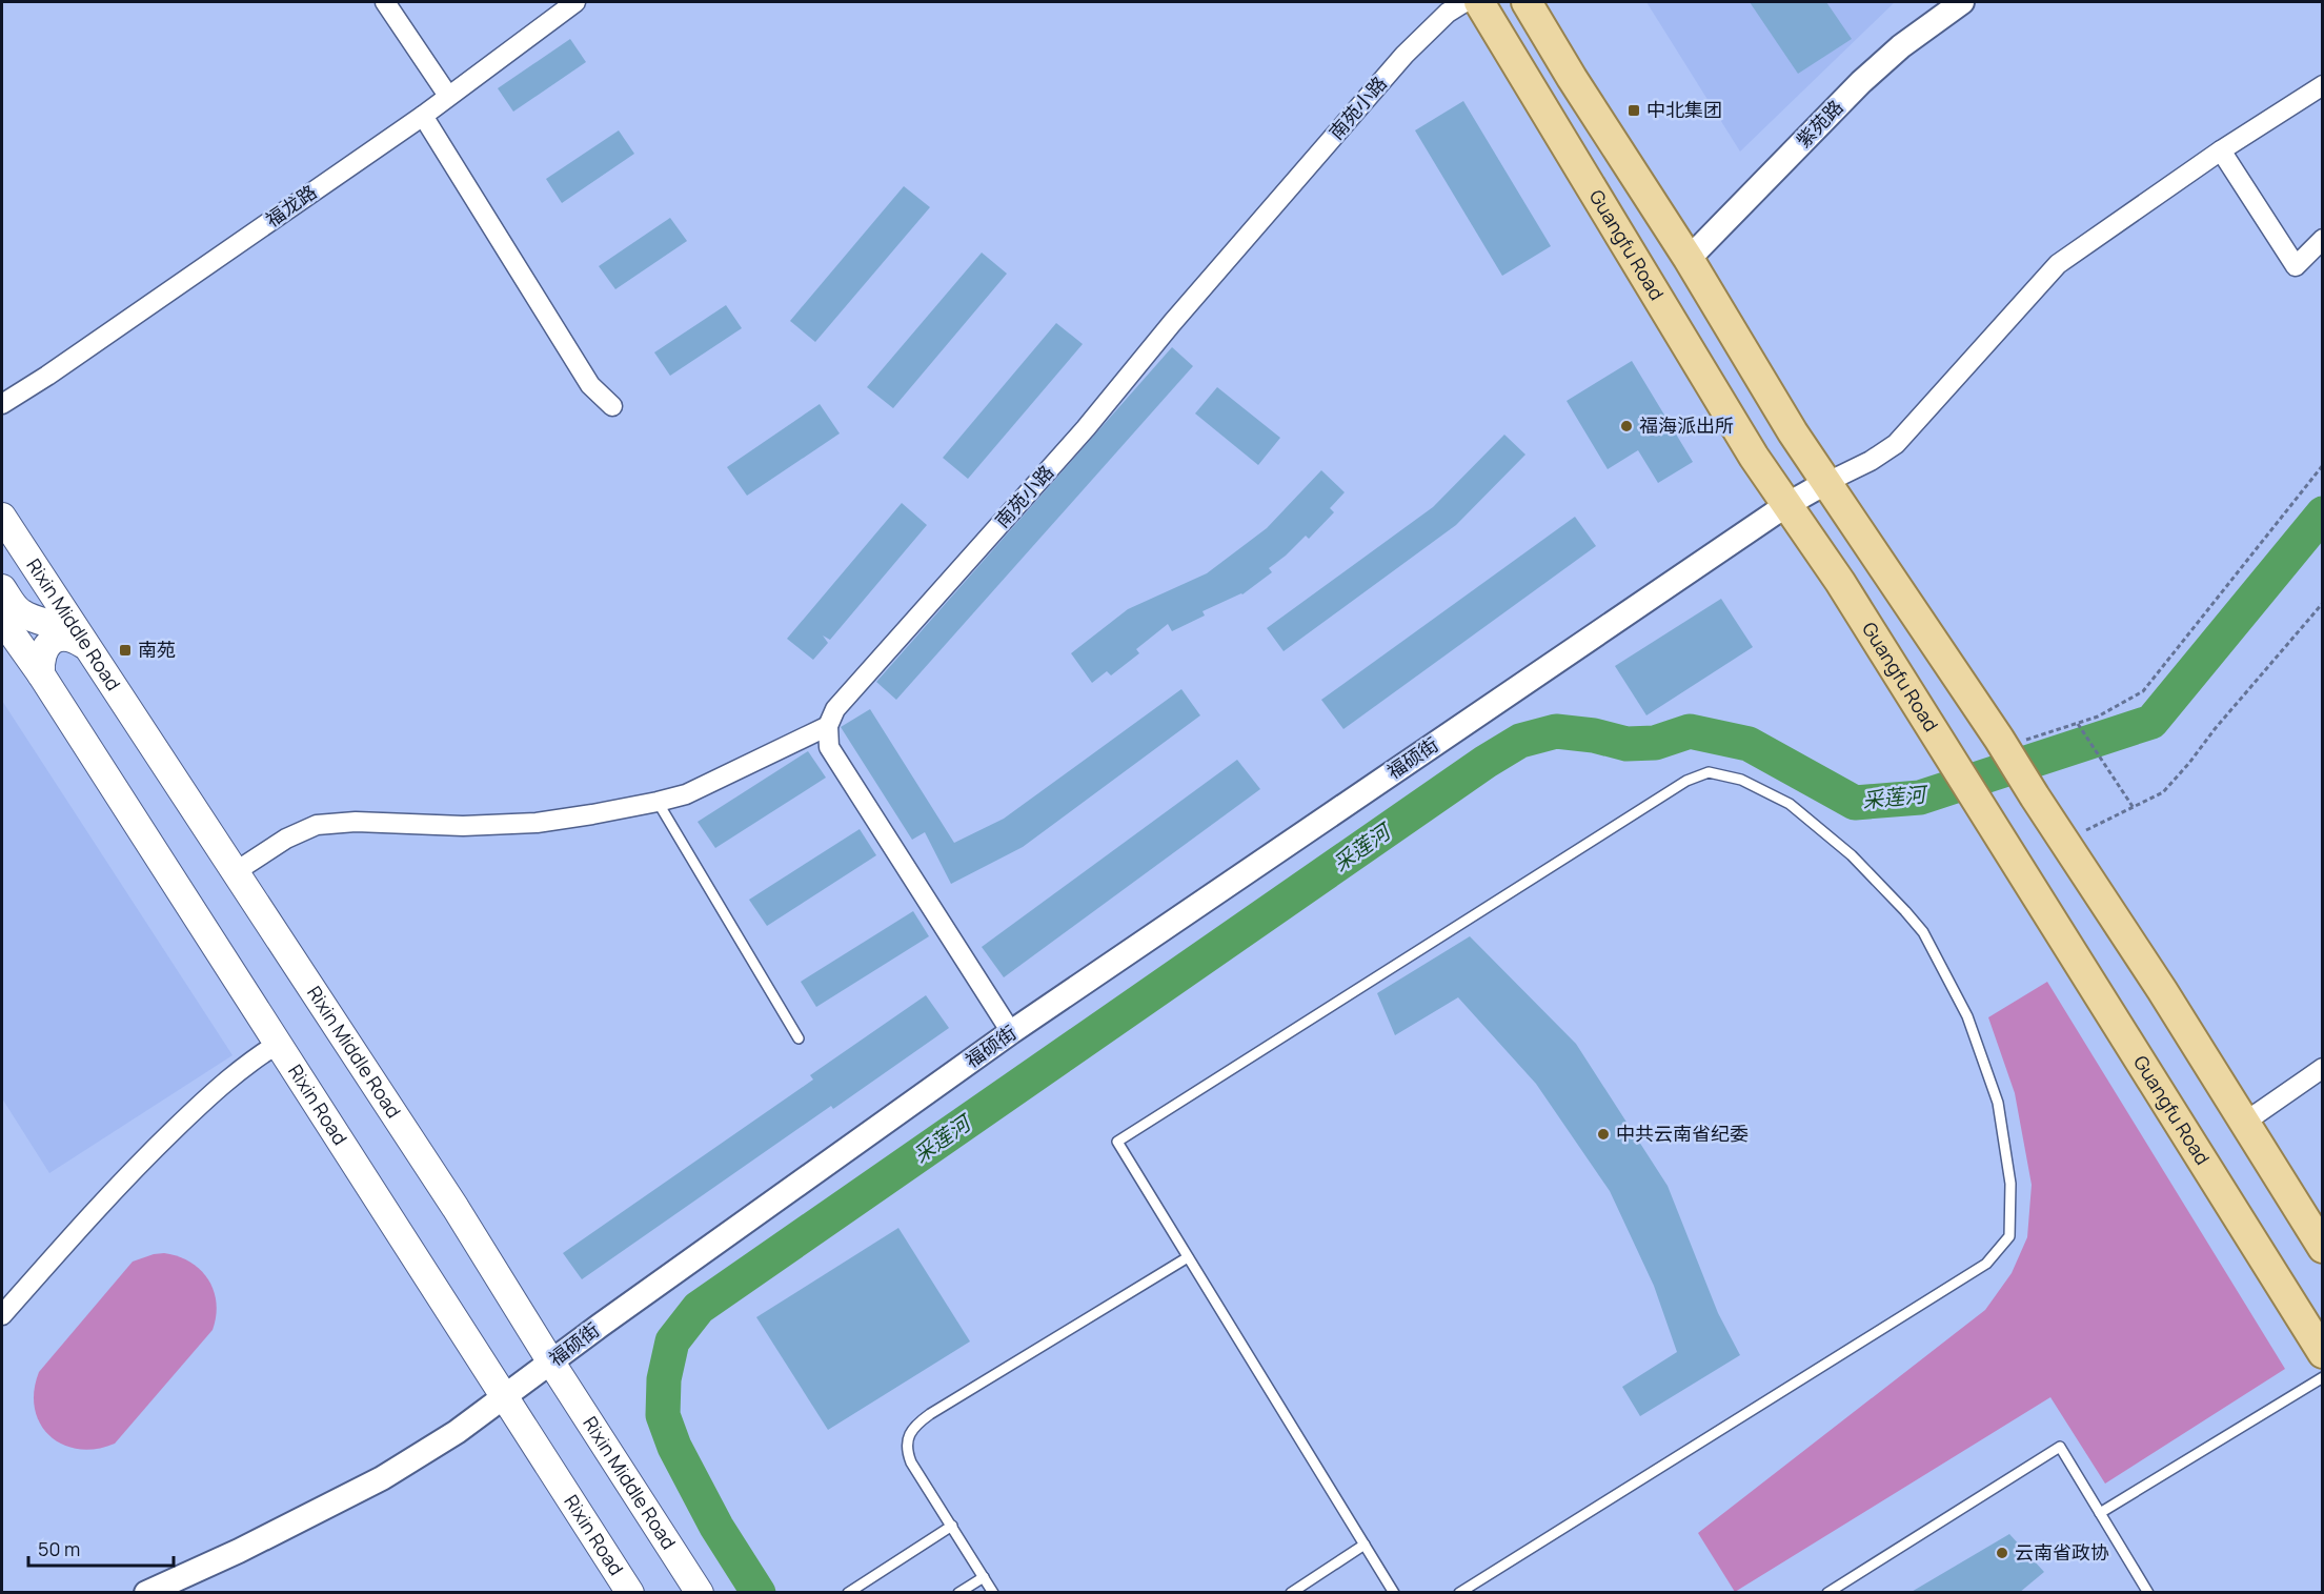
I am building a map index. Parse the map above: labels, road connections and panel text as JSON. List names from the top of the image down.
{
  "streets": {
    "main road": ["Guangfu Road", "Rixin Middle Road", "Rixin Road"],
    "street": [
      "南苑小路",
      "紫苑路",
      "福龙路",
      "福硕街"
    ]
  },
  "crossings": [
    ["Guangfu Road", "福硕街"],
    ["Rixin Middle Road", "福硕街"],
    ["福硕街", "Rixin Road"]
  ],
  "water": ["采莲河"],
  "places": {
    "transit": ["中北集团", "南苑"],
    "other": ["福海派出所", "中共云南省纪委", "云南省政协"]
  },
  "scale_bar": "50 m"
}
